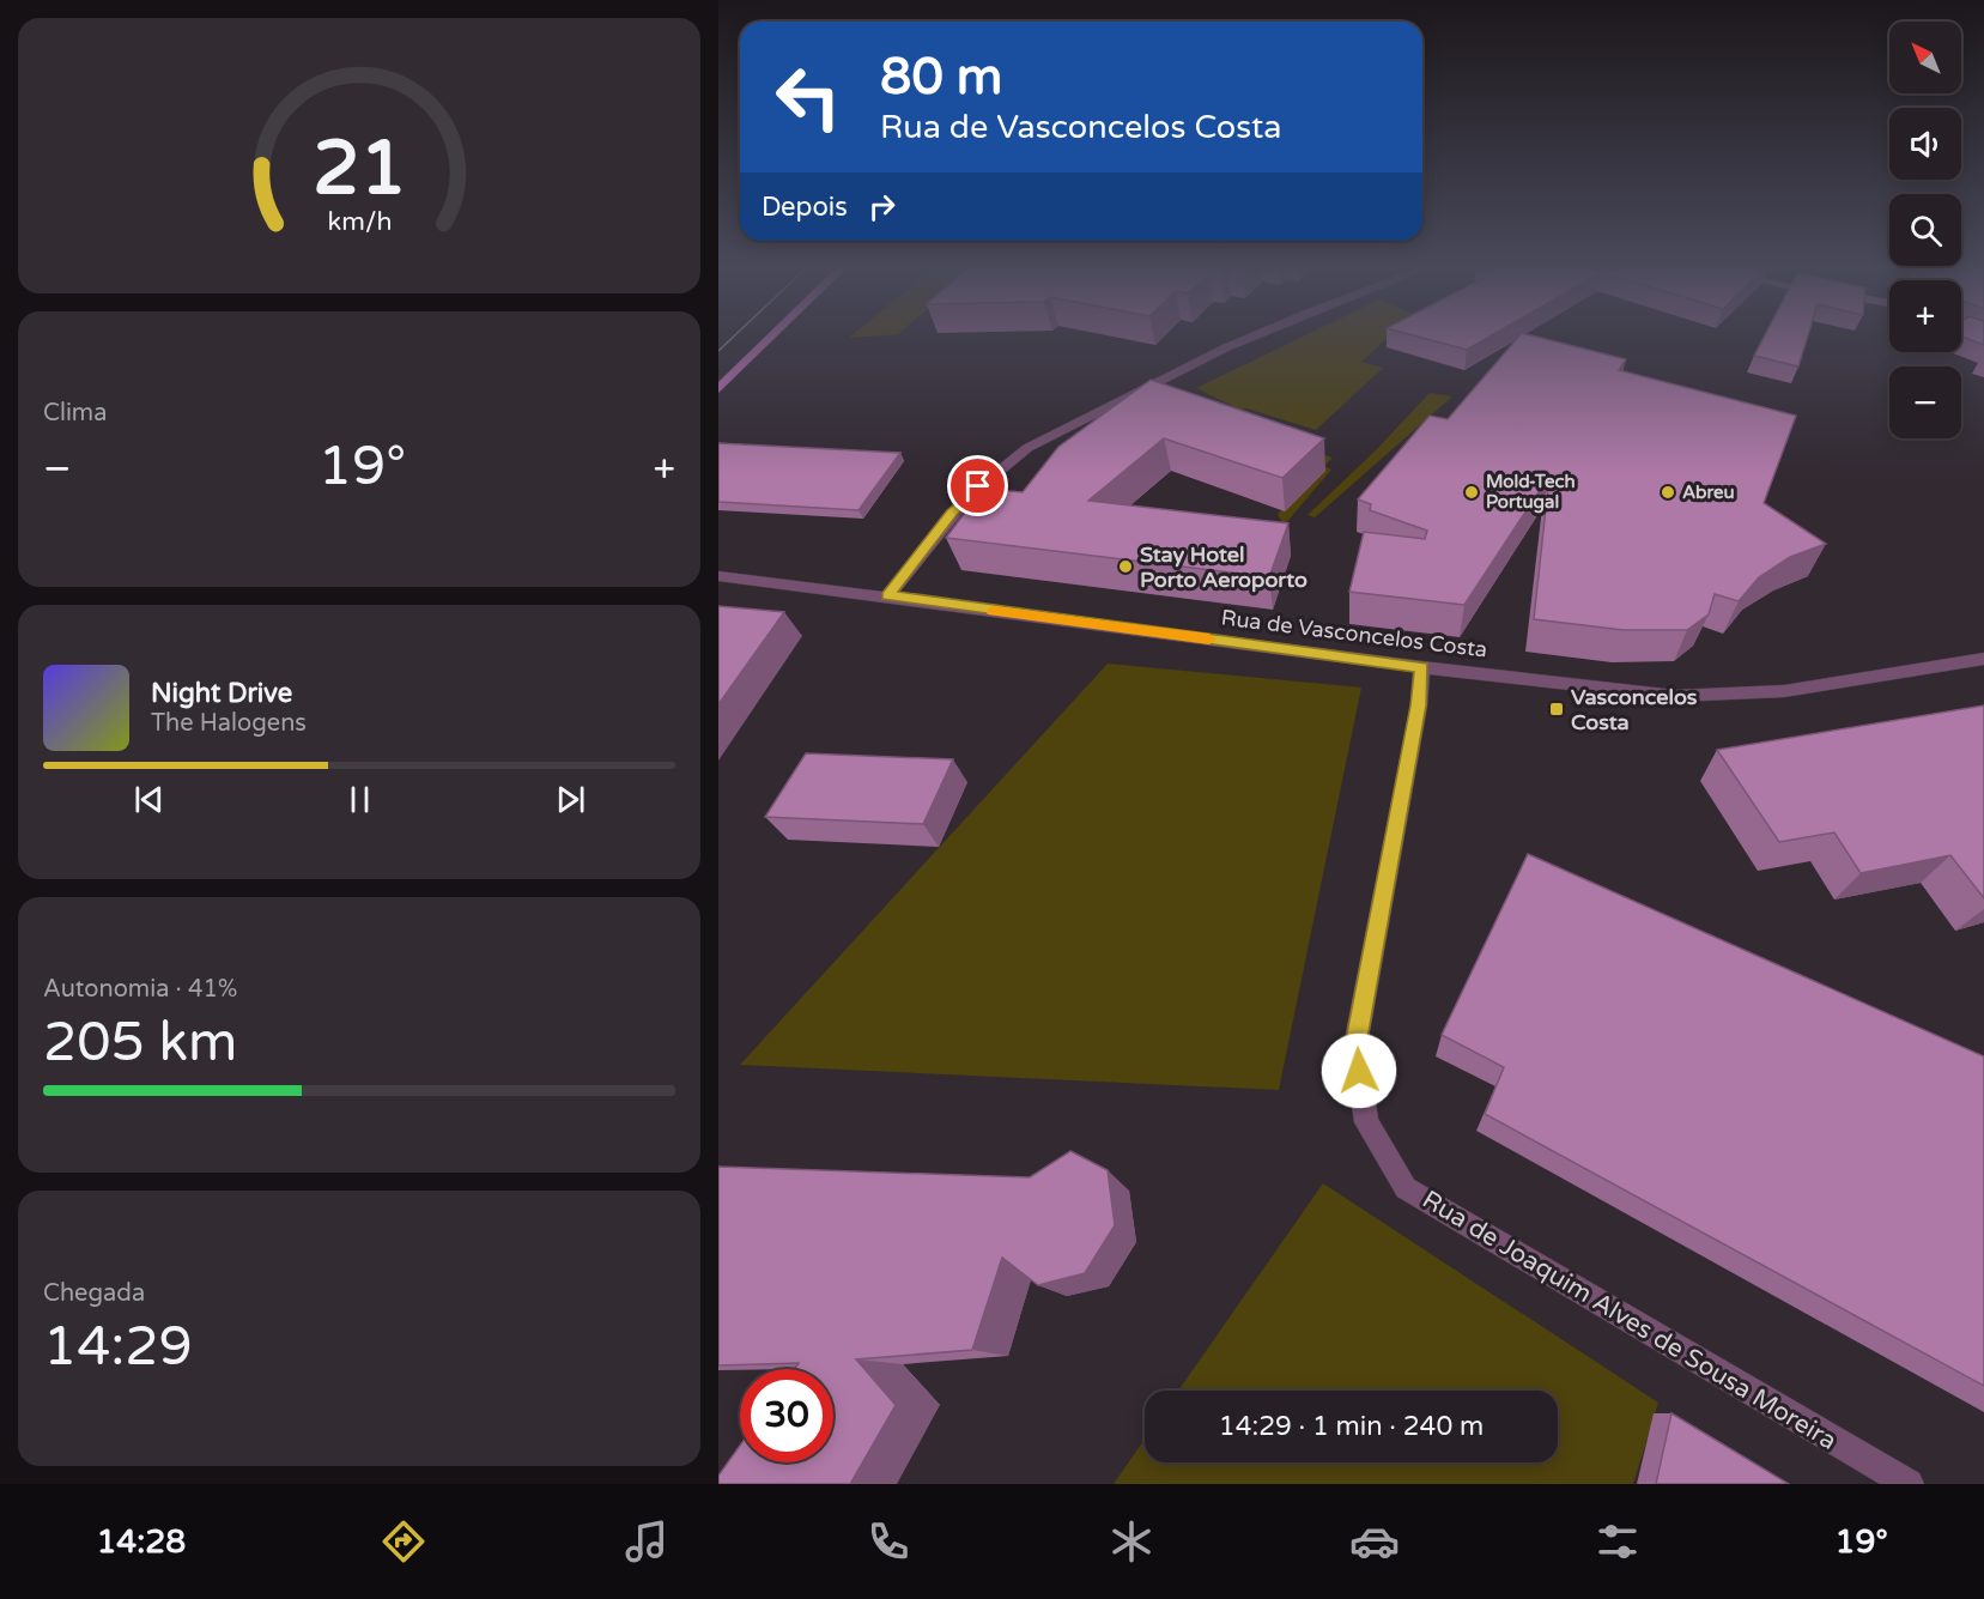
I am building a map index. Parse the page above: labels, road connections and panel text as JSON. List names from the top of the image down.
{
  "streets": {
    "street": ["Rua de Vasconcelos Costa", "Rua de Joaquim Alves de Sousa Moreira"]
  },
  "crossings": [
    ["Rua de Vasconcelos Costa", "Rua de Joaquim Alves de Sousa Moreira"]
  ],
  "places": {
    "other": ["Mold-Tech Portugal", "Abreu", "Stay Hotel Porto Aeroporto"],
    "transit": ["Vasconcelos Costa"]
  },
  "north": "top left",
  "page": {
    "map_buttons": ["+", "−"],
    "turn": ["80 m", "Rua de Vasconcelos Costa"],
    "then": "Depois",
    "tile": [
      "Clima",
      ["Autonomia · 41%", "205 km"],
      ["Chegada", "14:29"]
    ],
    "heat": ["−", "19°", "+"],
    "song": ["Night Drive", "The Halogens"],
    "limit": "30",
    "trip": "14:29 · 1 min · 240 m",
    "tabs": ["14:28", "19°"],
    "gauge": ["21", "km/h"]
  }
}
